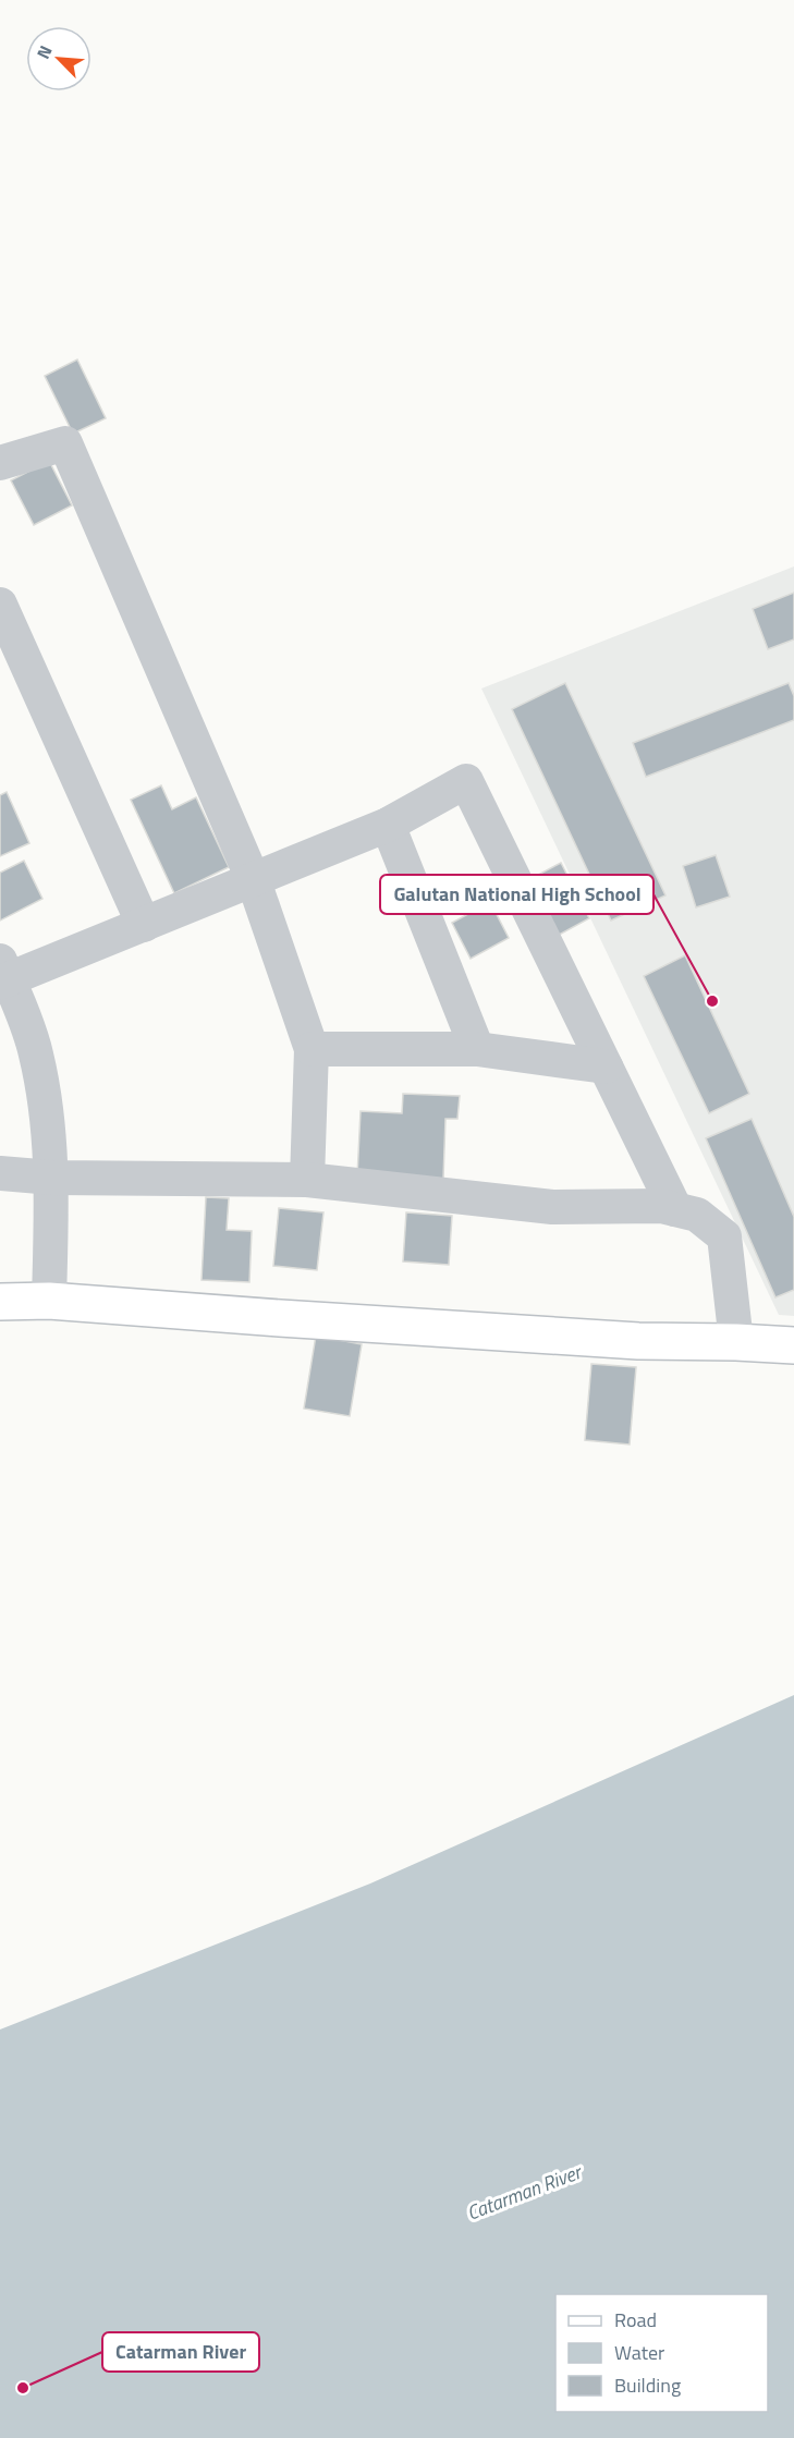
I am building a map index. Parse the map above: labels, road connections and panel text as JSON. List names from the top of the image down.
{
  "water": ["Catarman River"],
  "places": ["Galutan National High School", "Catarman River"],
  "legend": ["Road", "Water", "Building"],
  "north": "top left"
}
